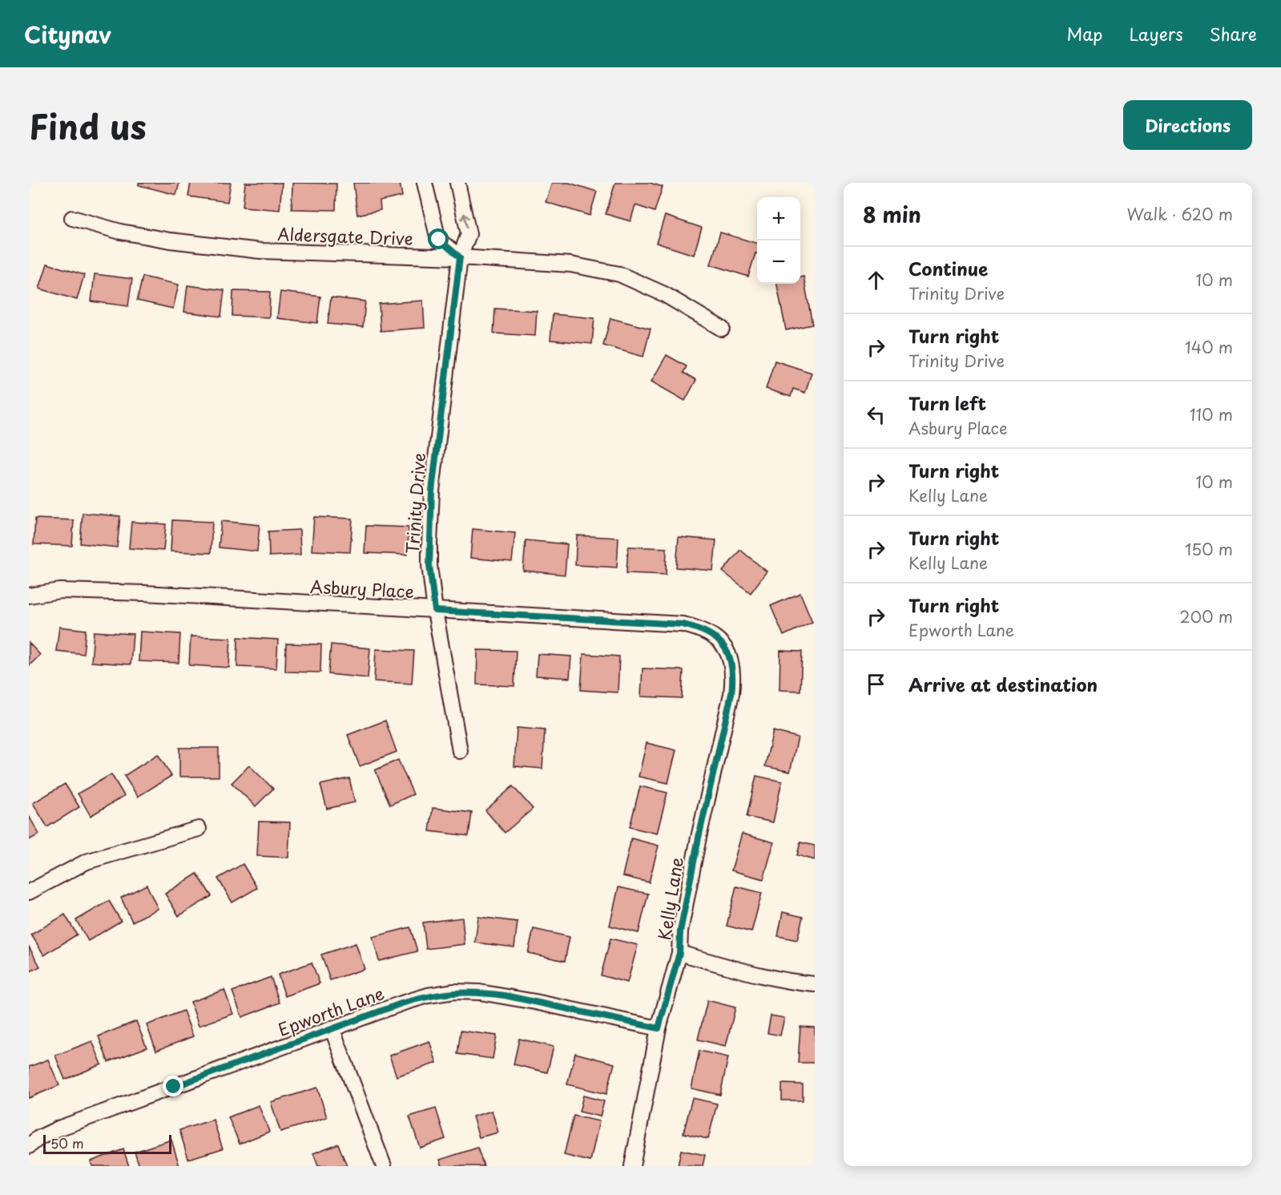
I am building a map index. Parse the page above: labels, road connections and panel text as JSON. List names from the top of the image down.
{
  "streets": {
    "street": [
      "Aldersgate Drive",
      "Trinity Drive",
      "Asbury Place",
      "Kelly Lane",
      "Epworth Lane"
    ]
  },
  "crossings": [
    ["Aldersgate Drive", "Trinity Drive"],
    ["Trinity Drive", "Asbury Place"],
    ["Asbury Place", "Kelly Lane"],
    ["Kelly Lane", "Epworth Lane"]
  ],
  "scale_bar": "50 m",
  "page": {
    "header": "Citynav",
    "nav": ["Map", "Layers", "Share"],
    "title": "Find us",
    "buttons": "Directions",
    "heading": ["8 min", "Walk · 620 m"],
    "map_buttons": ["+", "−"],
    "list": [
      ["Continue", "Trinity Drive", "10 m"],
      ["Turn right", "Trinity Drive", "140 m"],
      ["Turn left", "Asbury Place", "110 m"],
      ["Turn right", "Kelly Lane", "10 m"],
      ["Turn right", "Kelly Lane", "150 m"],
      ["Turn right", "Epworth Lane", "200 m"],
      "Arrive at destination"
    ],
    "scale": "50 m"
  }
}
